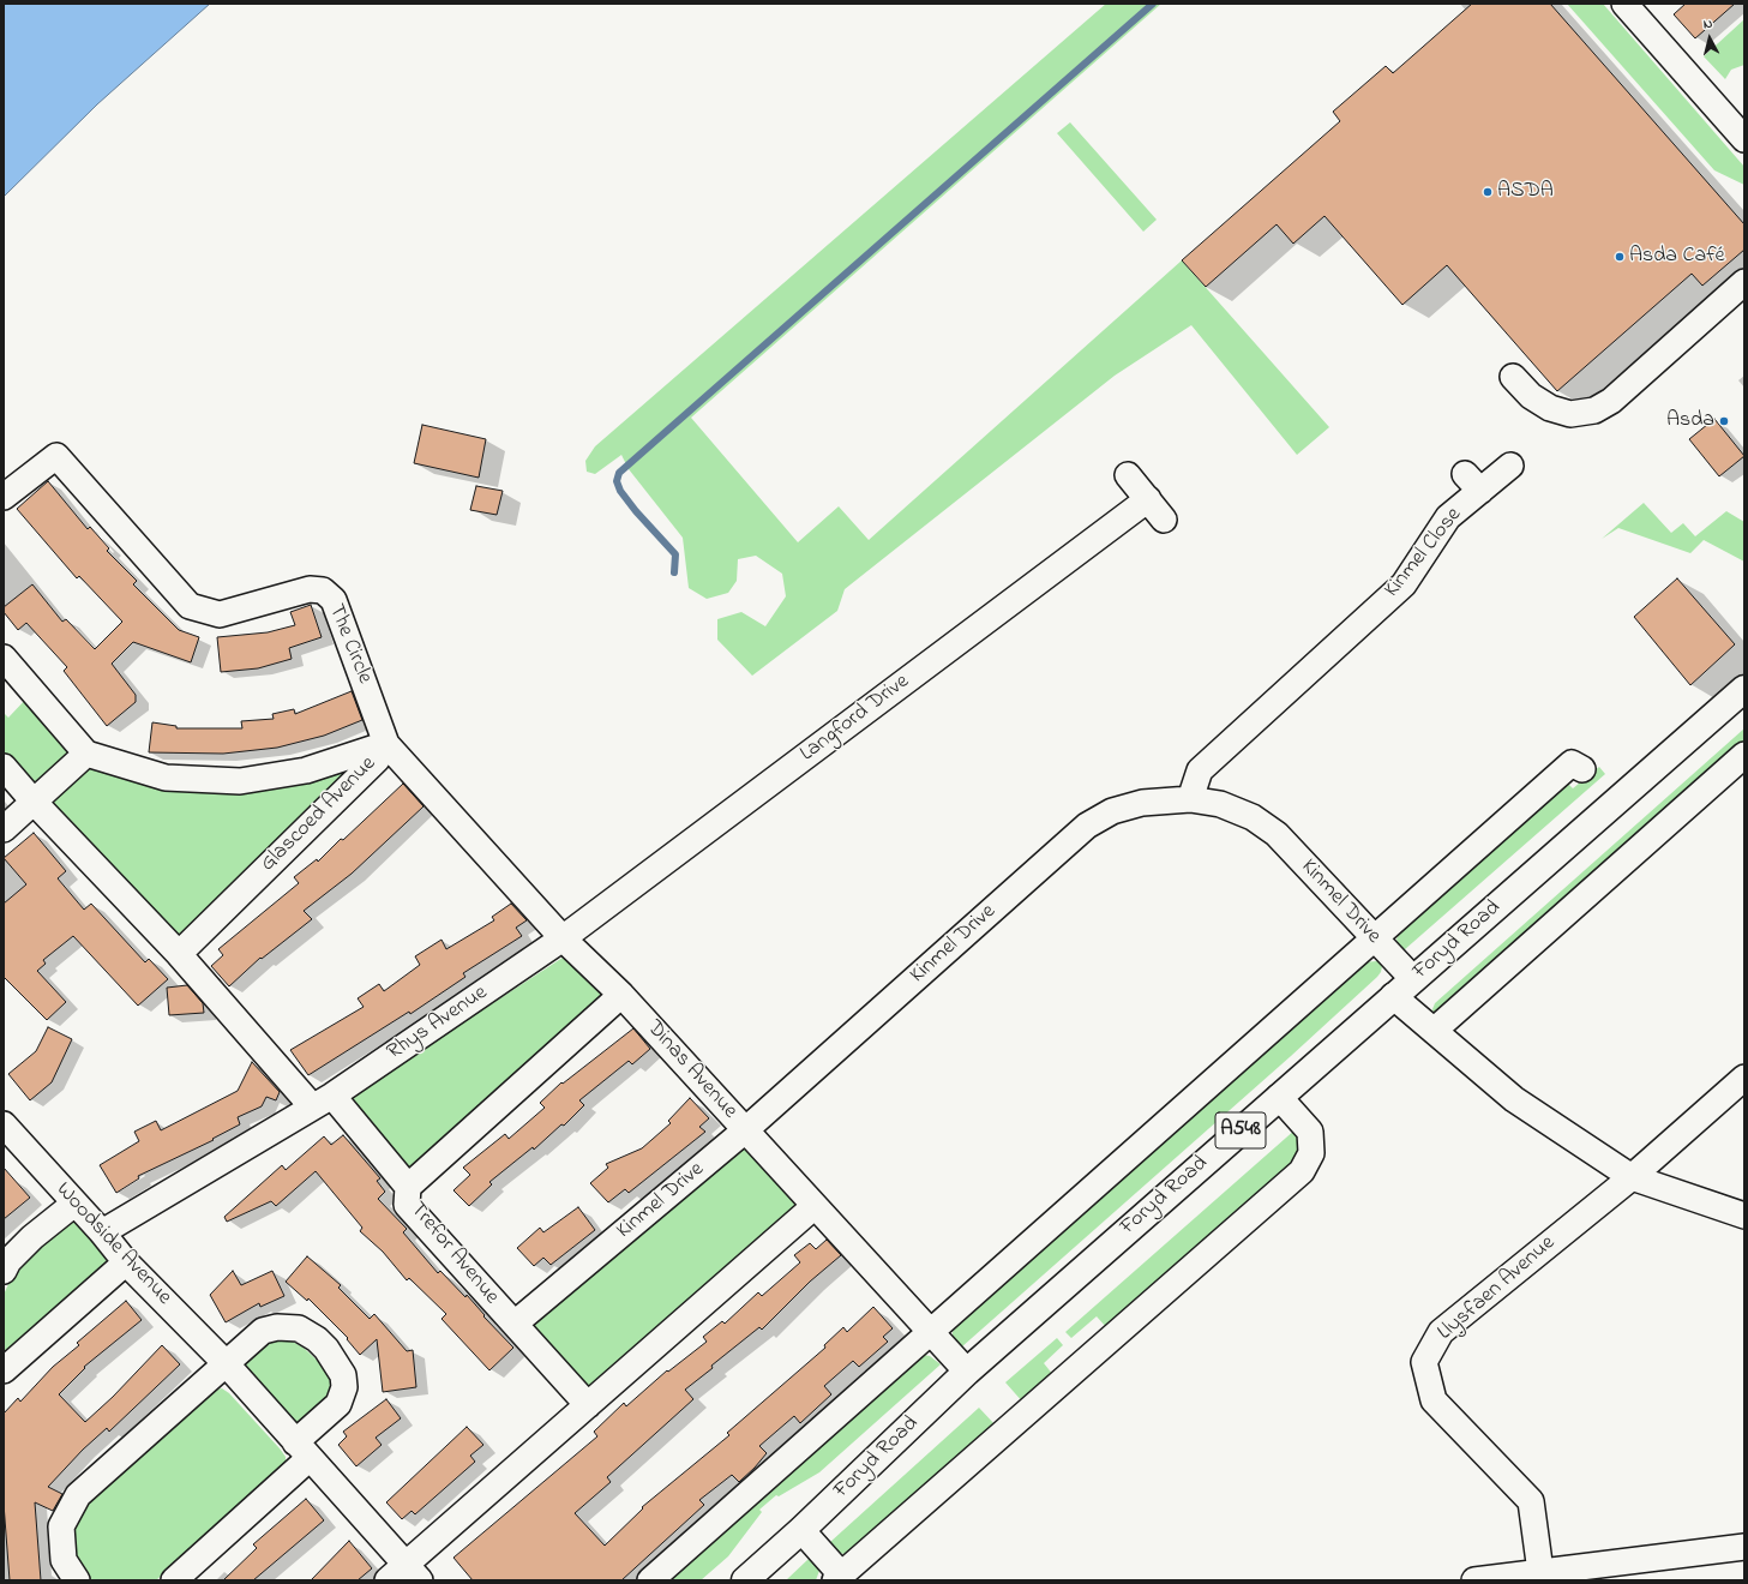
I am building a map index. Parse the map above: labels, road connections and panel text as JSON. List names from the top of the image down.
{
  "streets": {
    "main road": ["Foryd Road", "A548"],
    "street": [
      "Kinmel Close",
      "The Circle",
      "Langford Drive",
      "Glascoed Avenue",
      "Kinmel Drive",
      "Rhys Avenue",
      "Dinas Avenue",
      "Woodside Avenue",
      "Trefor Avenue",
      "Llysfaen Avenue"
    ]
  },
  "crossings": [
    ["Kinmel Close", "Kinmel Drive"],
    ["The Circle", "Langford Drive"],
    ["The Circle", "Glascoed Avenue"],
    ["The Circle", "Rhys Avenue"],
    ["The Circle", "Dinas Avenue"],
    ["Langford Drive", "Rhys Avenue"],
    ["Langford Drive", "Dinas Avenue"],
    ["Glascoed Avenue", "Trefor Avenue"],
    ["Kinmel Drive", "Foryd Road"],
    ["Kinmel Drive", "Dinas Avenue"],
    ["Kinmel Drive", "Trefor Avenue"],
    ["Foryd Road", "Dinas Avenue"],
    ["Rhys Avenue", "Dinas Avenue"],
    ["Rhys Avenue", "Woodside Avenue"],
    ["Rhys Avenue", "Trefor Avenue"]
  ],
  "places": ["ASDA", "Asda Café", "Asda"],
  "north": "top"
}
